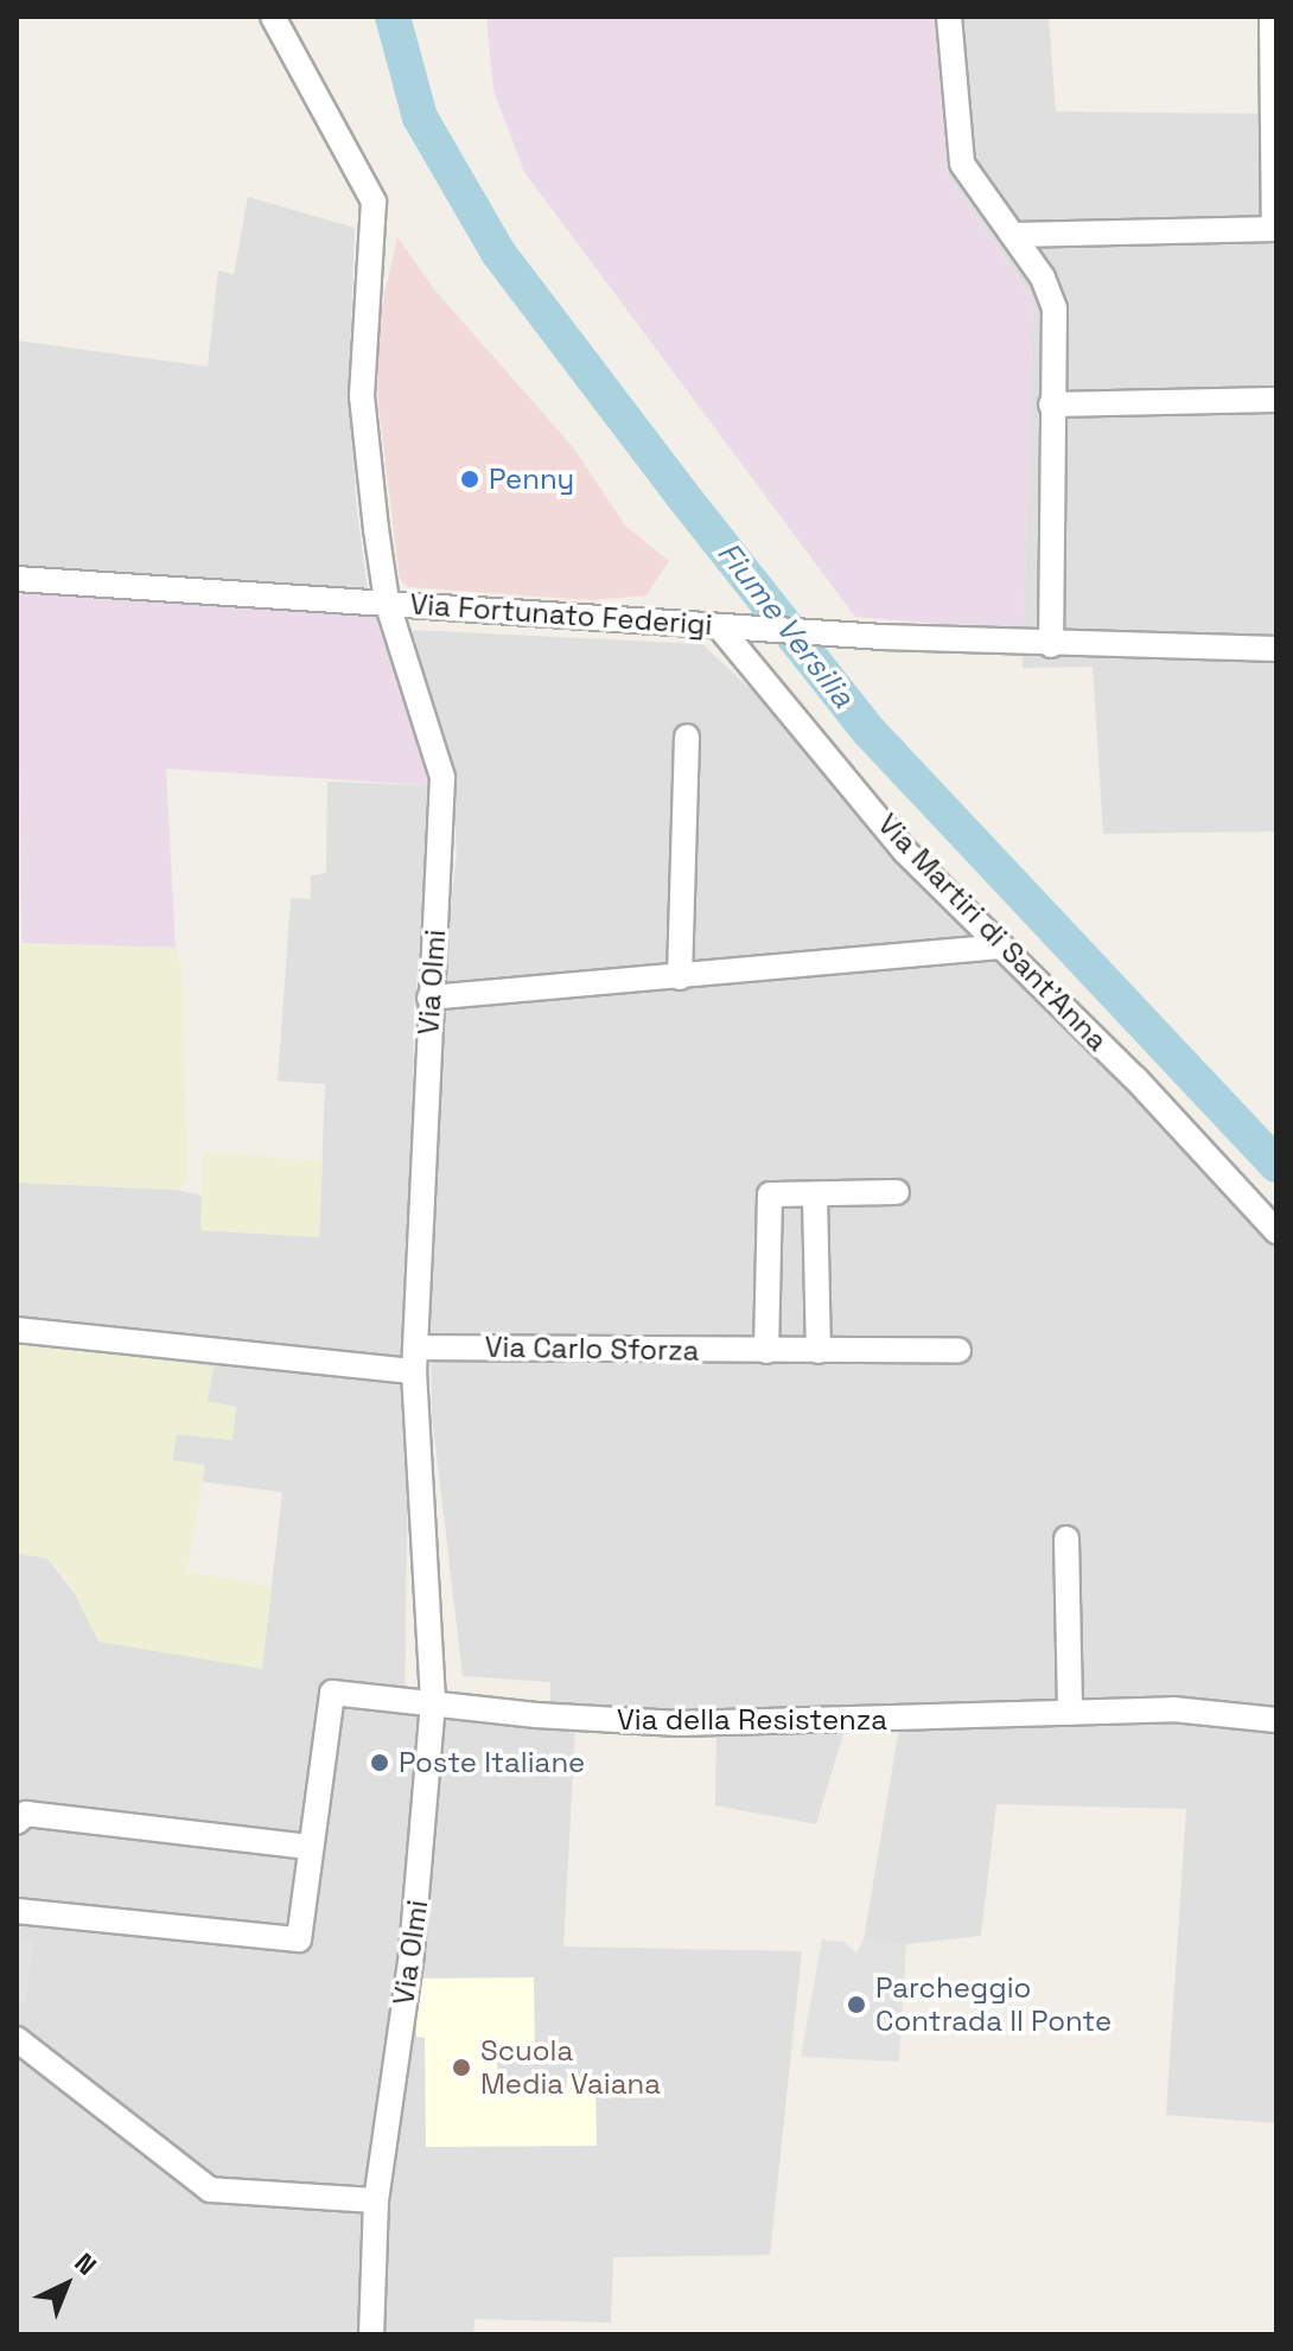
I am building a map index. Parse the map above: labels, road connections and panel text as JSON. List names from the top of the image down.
{
  "streets": {
    "street": [
      "Via Fortunato Federigi",
      "Via Martiri di Sant'Anna",
      "Via Olmi",
      "Via Carlo Sforza",
      "Via della Resistenza"
    ]
  },
  "crossings": [
    ["Via Fortunato Federigi", "Via Martiri di Sant'Anna"],
    ["Via Fortunato Federigi", "Via Olmi"],
    ["Via Olmi", "Via Carlo Sforza"],
    ["Via Olmi", "Via della Resistenza"]
  ],
  "water": ["Fiume Versilia"],
  "places": [
    "Penny",
    "Poste Italiane",
    "Parcheggio Contrada Il Ponte",
    "Scuola Media Vaiana"
  ],
  "north": "top right"
}
